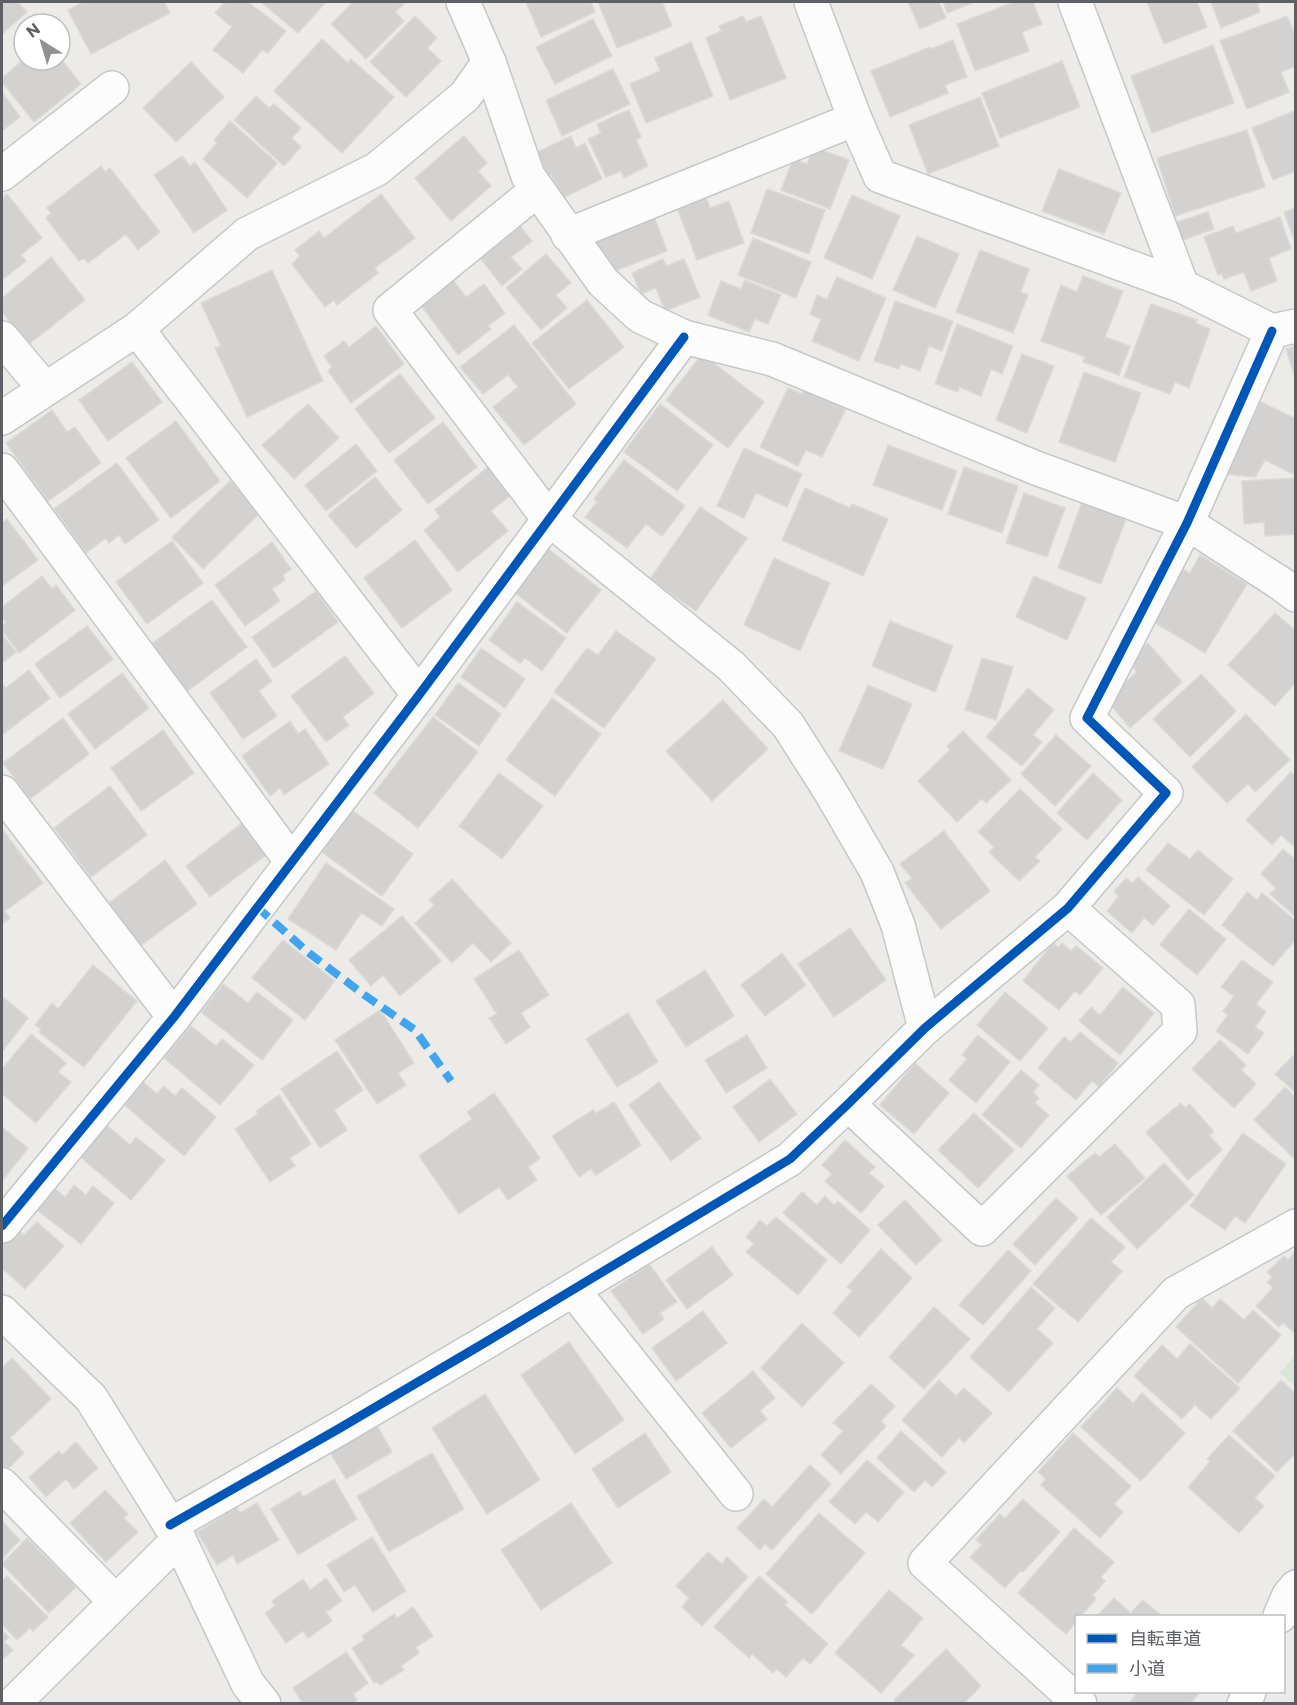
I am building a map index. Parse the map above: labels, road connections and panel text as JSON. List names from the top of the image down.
{
  "legend": ["自転車道", "小道"],
  "north": "top left"
}
